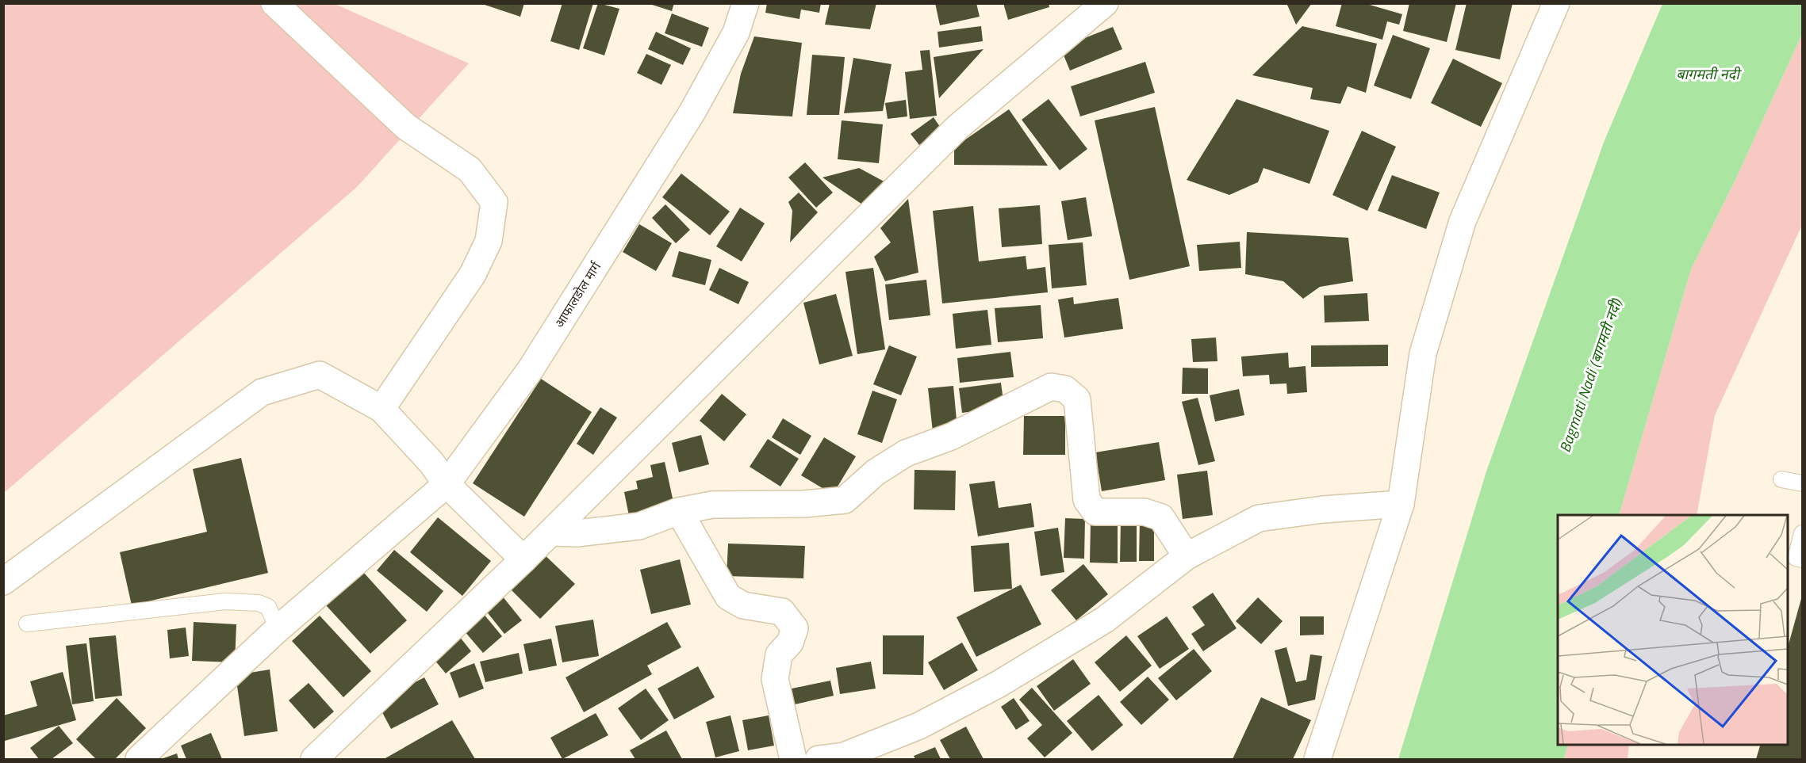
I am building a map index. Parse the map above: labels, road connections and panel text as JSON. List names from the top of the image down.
{
  "streets": {
    "street": ["आफालडोल मार्ग"]
  },
  "water": ["बागमती नदी", "Bagmati Nadi (बागमती नदी)"]
}
